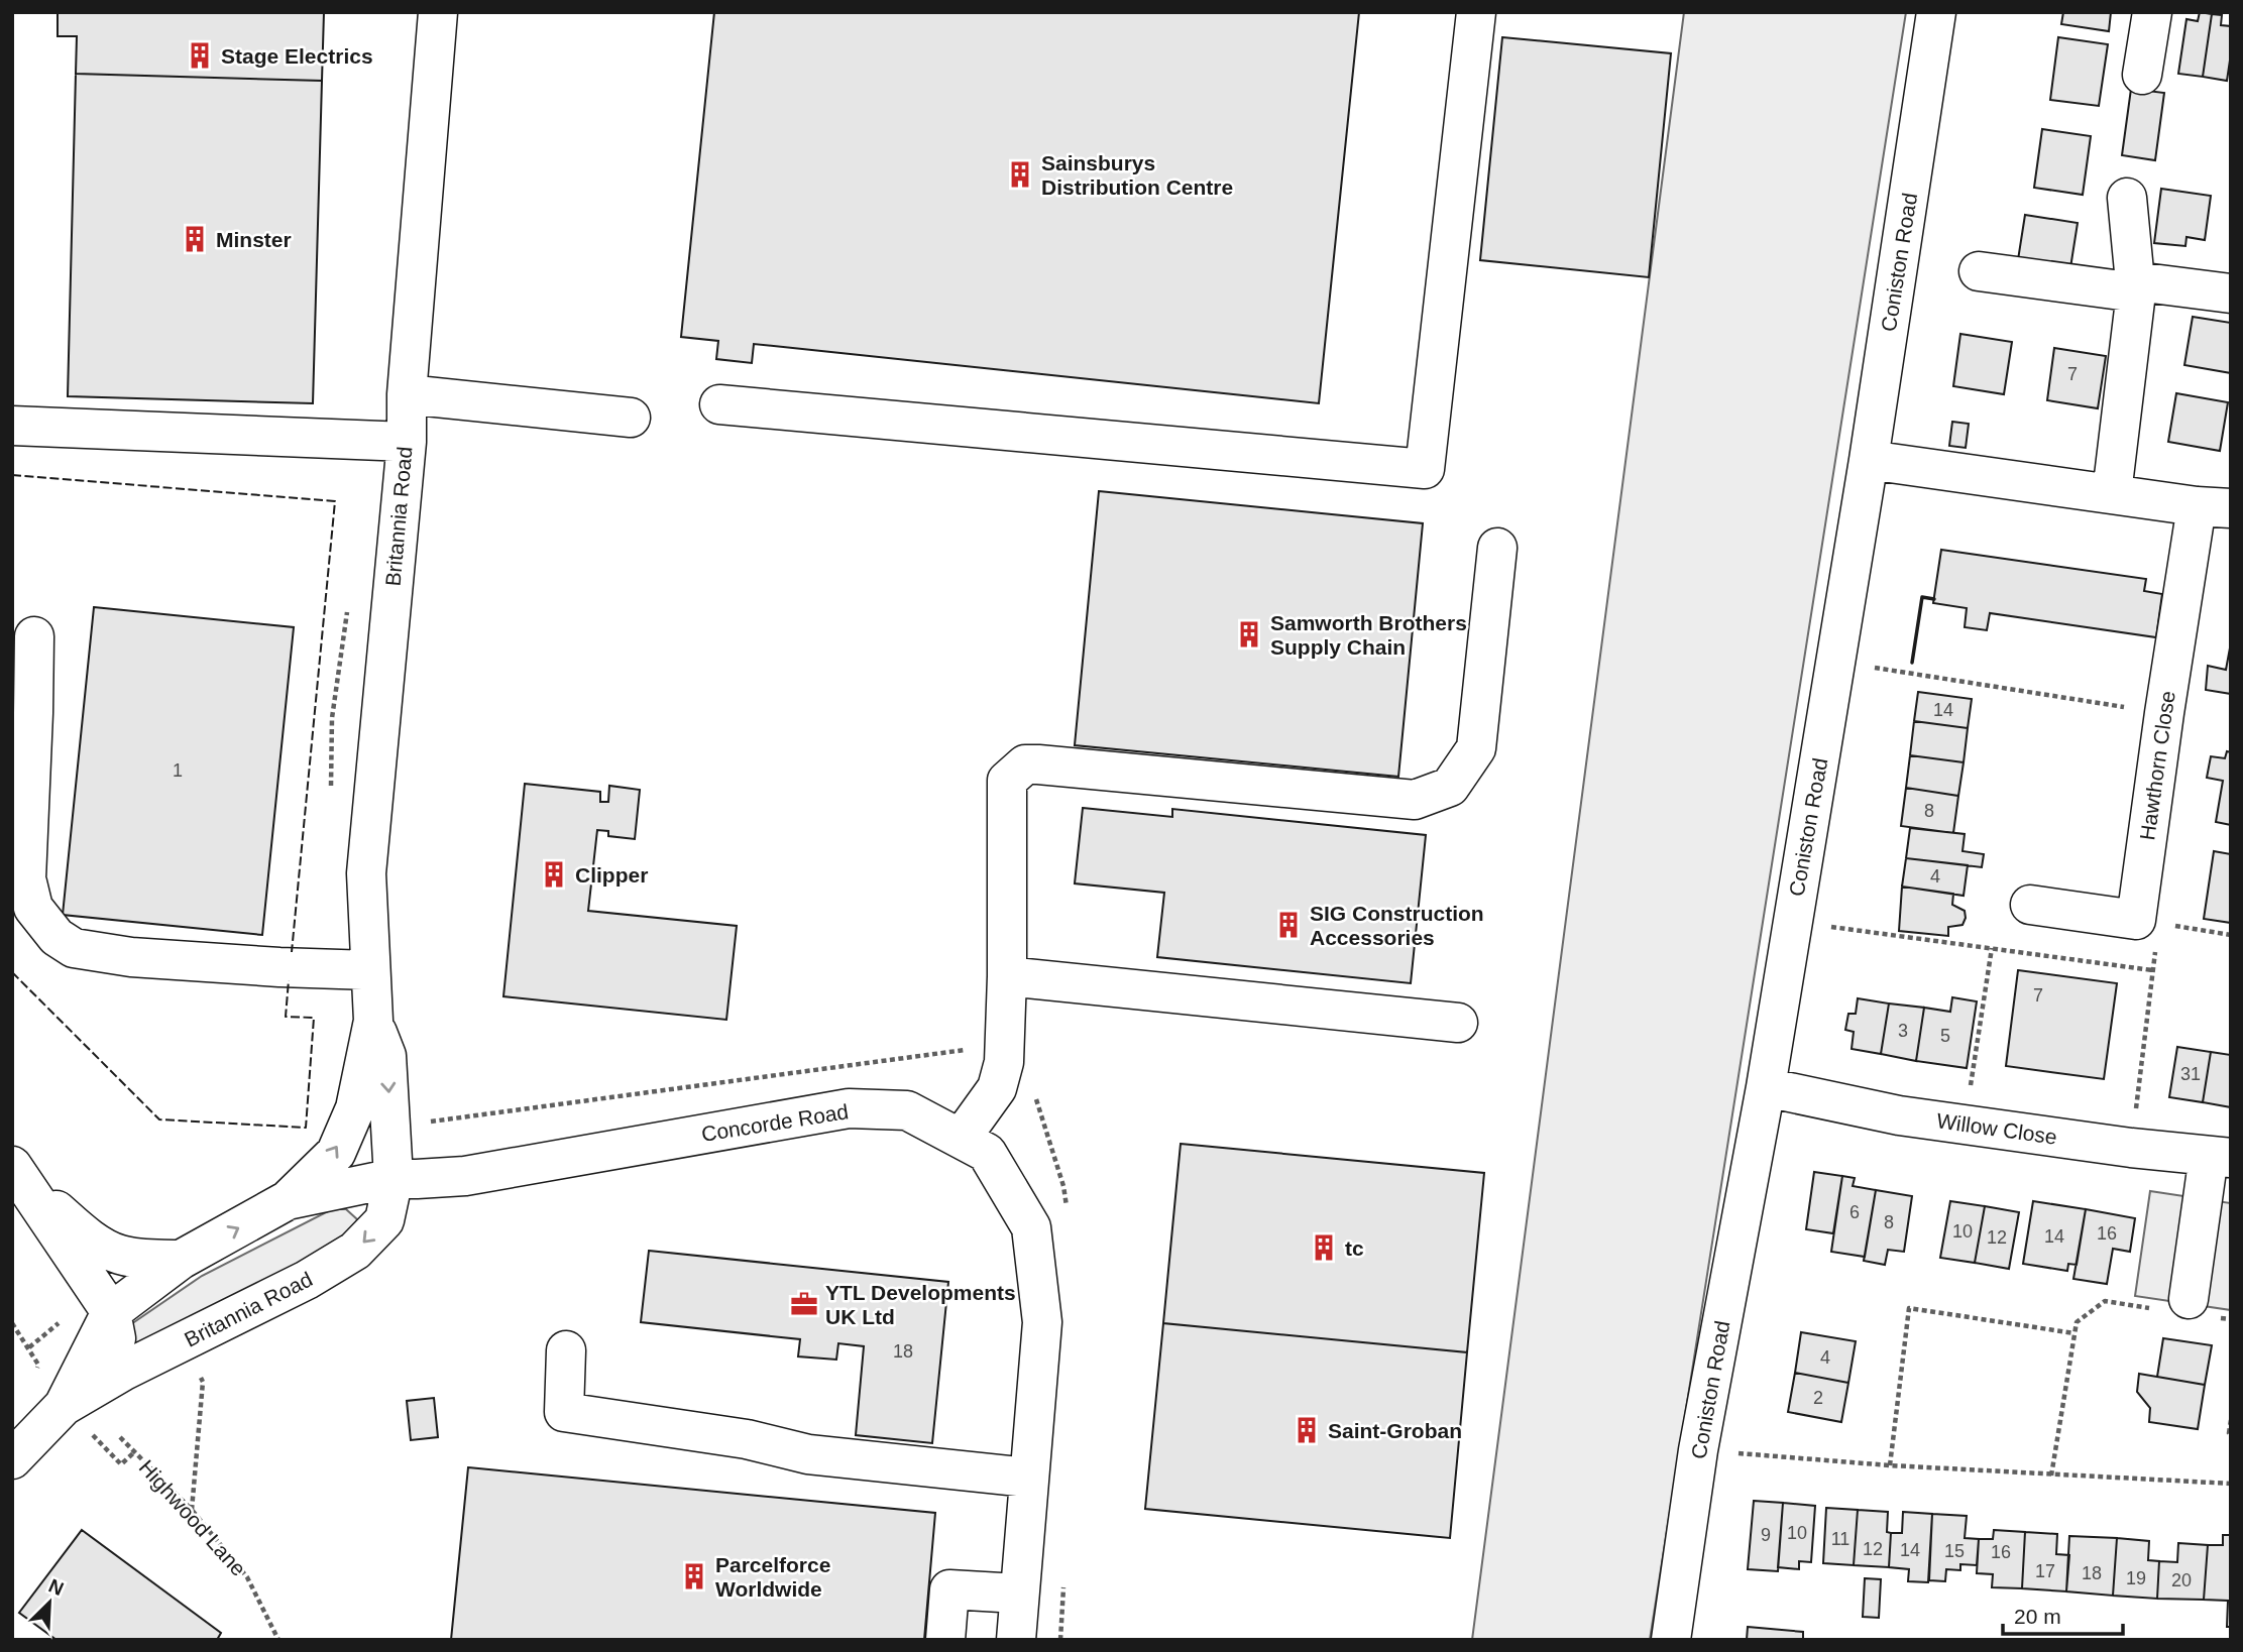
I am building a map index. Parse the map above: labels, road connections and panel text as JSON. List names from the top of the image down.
{
  "streets": {
    "street": [
      "Coniston Road",
      "Britannia Road",
      "Hawthorn Close",
      "Concorde Road",
      "Willow Close"
    ],
    "path": ["Highwood Lane"]
  },
  "crossings": [
    ["Coniston Road", "Hawthorn Close"],
    ["Coniston Road", "Willow Close"],
    ["Britannia Road", "Concorde Road"]
  ],
  "places": {
    "building": [
      "Stage Electrics",
      "Sainsburys Distribution Centre",
      "Minster",
      "Samworth Brothers Supply Chain",
      "Clipper",
      "SIG Construction Accessories",
      "tc",
      "Saint-Groban",
      "Parcelforce Worldwide"
    ],
    "office": ["YTL Developments UK Ltd"]
  },
  "house_numbers": [
    "7",
    "14",
    "1",
    "8",
    "4",
    "7",
    "3",
    "5",
    "31",
    "6",
    "8",
    "10",
    "16",
    "14",
    "12",
    "18",
    "4",
    "2",
    "10",
    "9",
    "11",
    "12",
    "14",
    "15",
    "16",
    "17",
    "18",
    "19",
    "20"
  ],
  "scale_bar": "20 m",
  "north": "top right"
}
